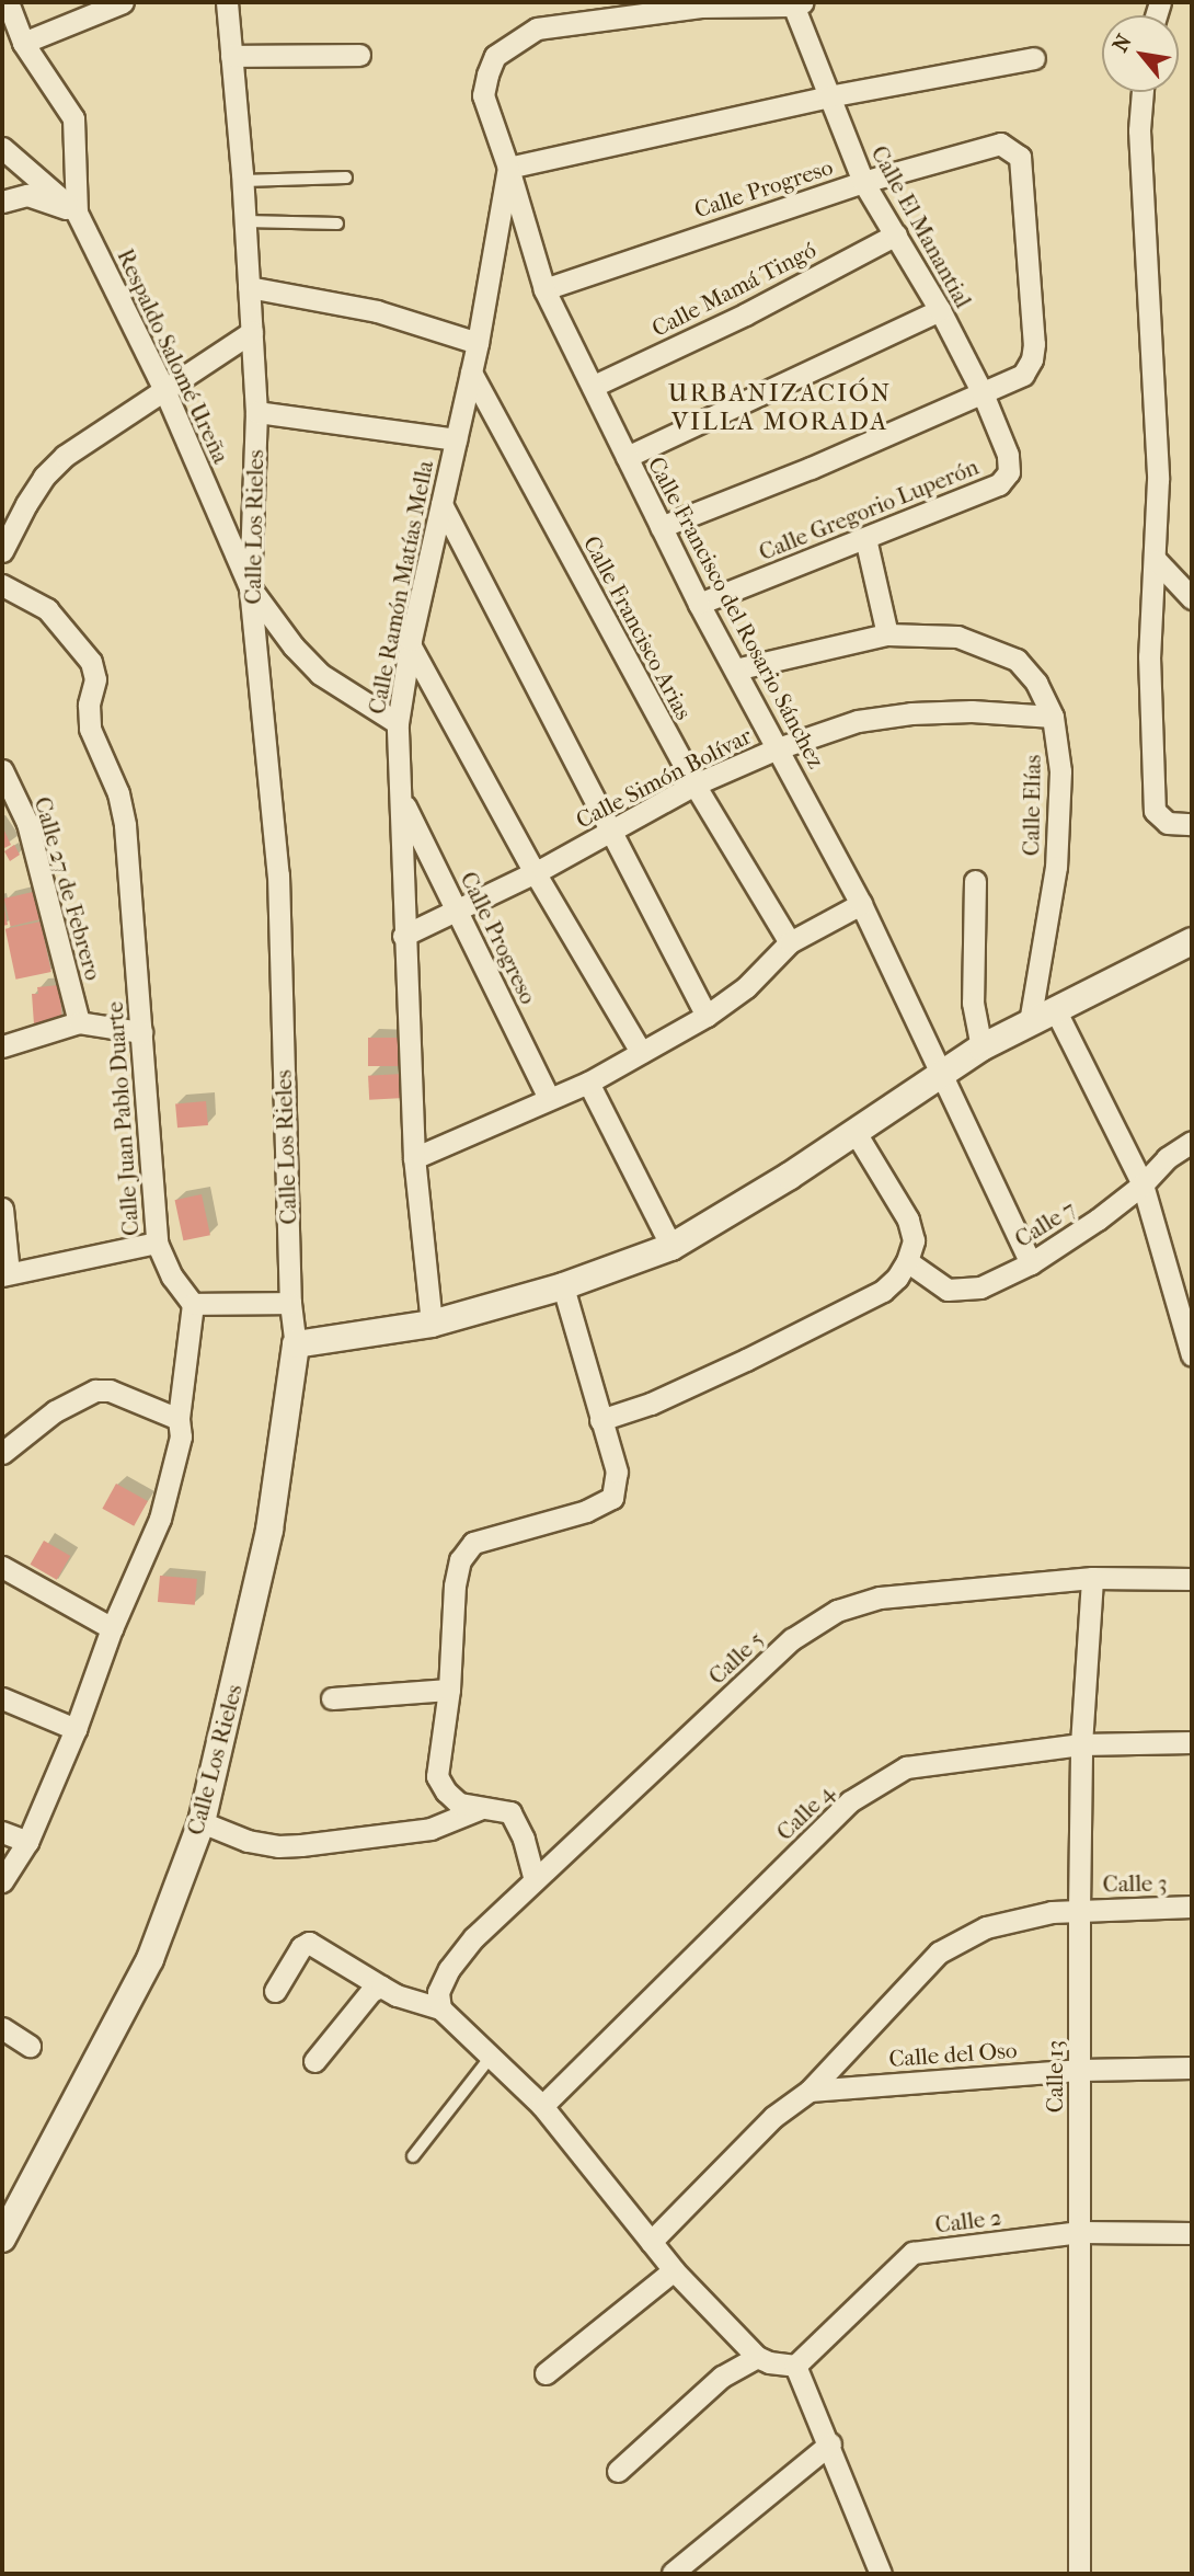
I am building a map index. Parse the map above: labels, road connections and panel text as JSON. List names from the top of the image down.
{
  "streets": {
    "street": [
      "Calle Progreso",
      "Calle El Manantial",
      "Calle Mamá Tingó",
      "Respaldo Salomé Ureña",
      "Calle Gregorio Luperón",
      "Calle Los Rieles",
      "Calle Ramón Matías Mella",
      "Calle Francisco del Rosario Sánchez",
      "Calle Francisco Arias",
      "Calle Simón Bolívar",
      "Calle Elías",
      "Calle 27 de Febrero",
      "Calle Juan Pablo Duarte",
      "Calle 7",
      "Calle 5",
      "Calle 4",
      "Calle 3",
      "Calle del Oso",
      "Calle 13",
      "Calle 2"
    ]
  },
  "crossings": [
    ["Calle Progreso", "Calle El Manantial"],
    ["Calle Progreso", "Calle Ramón Matías Mella"],
    ["Calle Progreso", "Calle Francisco del Rosario Sánchez"],
    ["Calle Progreso", "Calle Simón Bolívar"],
    ["Calle El Manantial", "Calle Mamá Tingó"],
    ["Calle El Manantial", "Calle Gregorio Luperón"],
    ["Calle Mamá Tingó", "Calle Francisco del Rosario Sánchez"],
    ["Respaldo Salomé Ureña", "Calle Los Rieles"],
    ["Respaldo Salomé Ureña", "Calle Ramón Matías Mella"],
    ["Calle Gregorio Luperón", "Calle Francisco del Rosario Sánchez"],
    ["Calle Ramón Matías Mella", "Calle Francisco del Rosario Sánchez"],
    ["Calle Ramón Matías Mella", "Calle Francisco Arias"],
    ["Calle Ramón Matías Mella", "Calle Simón Bolívar"],
    ["Calle Francisco del Rosario Sánchez", "Calle Simón Bolívar"],
    ["Calle Francisco del Rosario Sánchez", "Calle Elías"],
    ["Calle Francisco del Rosario Sánchez", "Calle 7"],
    ["Calle Francisco Arias", "Calle Simón Bolívar"],
    ["Calle Simón Bolívar", "Calle Elías"],
    ["Calle 5", "Calle 13"],
    ["Calle 4", "Calle 13"],
    ["Calle 3", "Calle del Oso"],
    ["Calle 3", "Calle 13"],
    ["Calle del Oso", "Calle 13"],
    ["Calle 13", "Calle 2"]
  ],
  "districts": ["URBANIZACIÓN VILLA MORADA"],
  "north": "top left"
}
